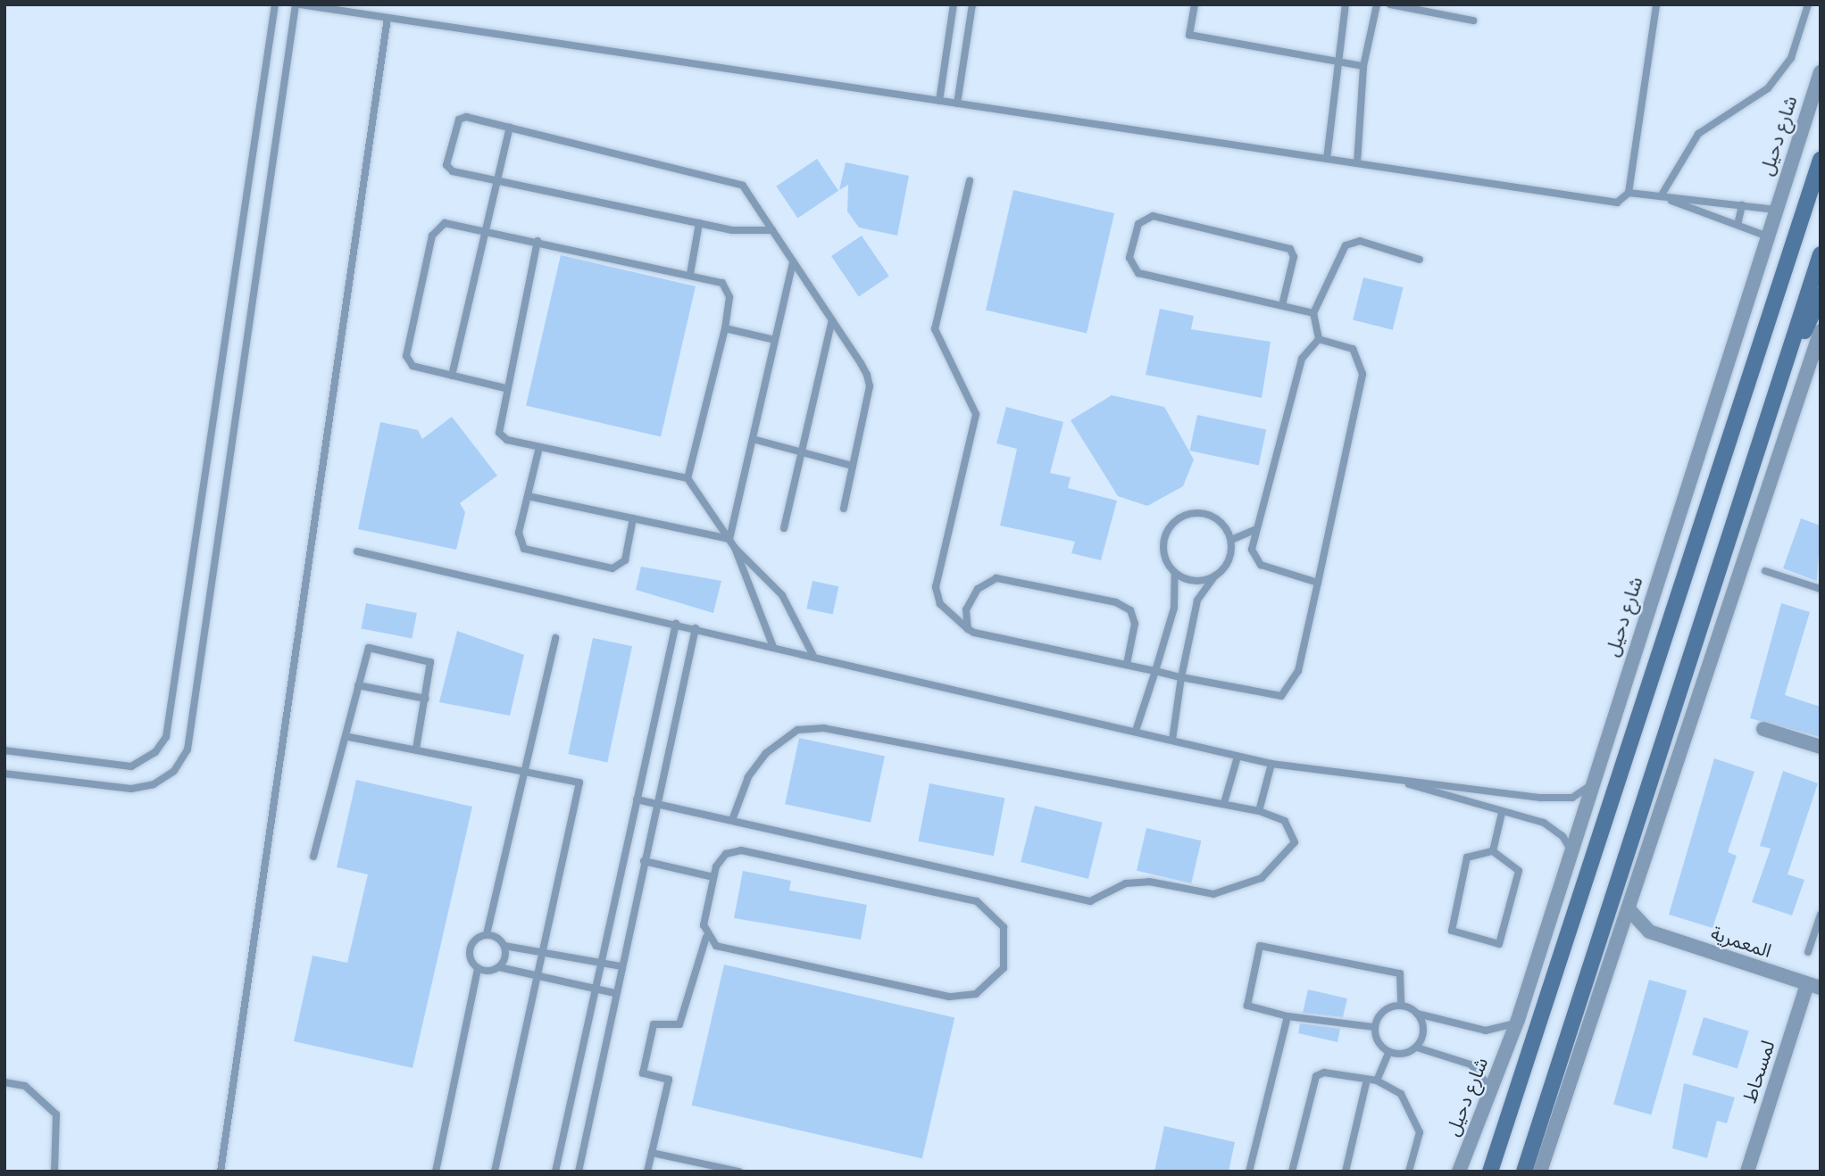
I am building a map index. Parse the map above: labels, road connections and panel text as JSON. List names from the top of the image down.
{
  "streets": {
    "street": ["شارع دحيل", "المعمرية", "لمسحاط"]
  },
  "crossings": [
    ["المعمرية", "لمسحاط"]
  ]
}
